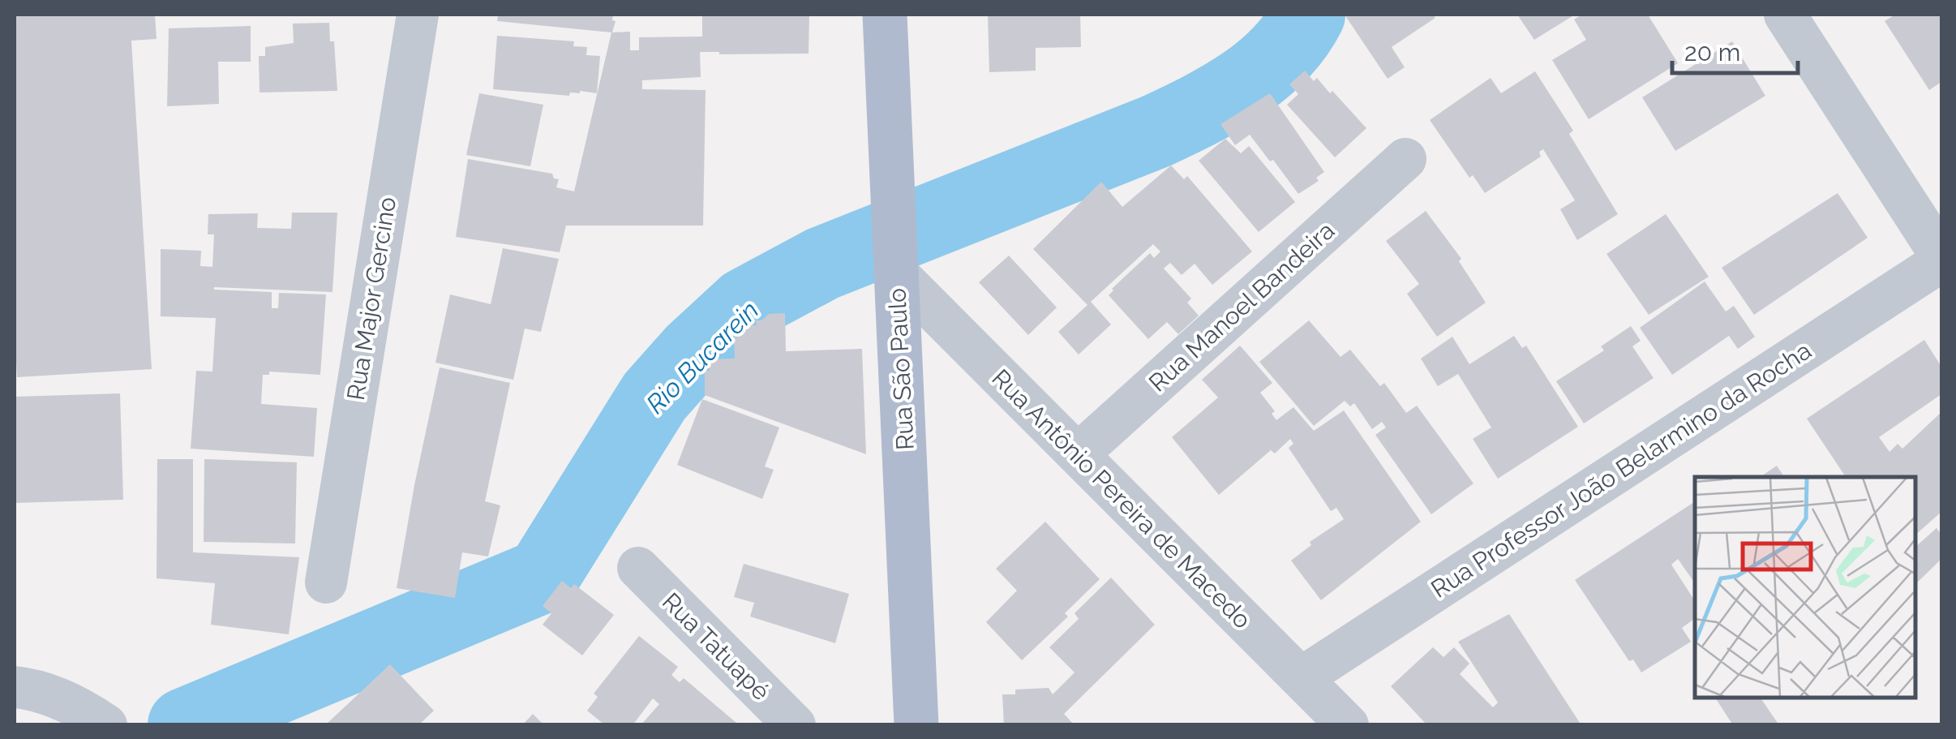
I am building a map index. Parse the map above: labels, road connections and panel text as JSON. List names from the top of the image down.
{
  "streets": {
    "main road": ["Rua São Paulo"],
    "street": [
      "Rua Major Gercino",
      "Rua Manoel Bandeira",
      "Rua Professor João Belarmino da Rocha",
      "Rua Antônio Pereira de Macedo",
      "Rua Tatuapé"
    ]
  },
  "crossings": [
    ["Rua Manoel Bandeira", "Rua Antônio Pereira de Macedo"],
    ["Rua São Paulo", "Rua Antônio Pereira de Macedo"],
    ["Rua Professor João Belarmino da Rocha", "Rua Antônio Pereira de Macedo"]
  ],
  "water": ["Rio Bucarein"],
  "scale_bar": "20 m"
}
